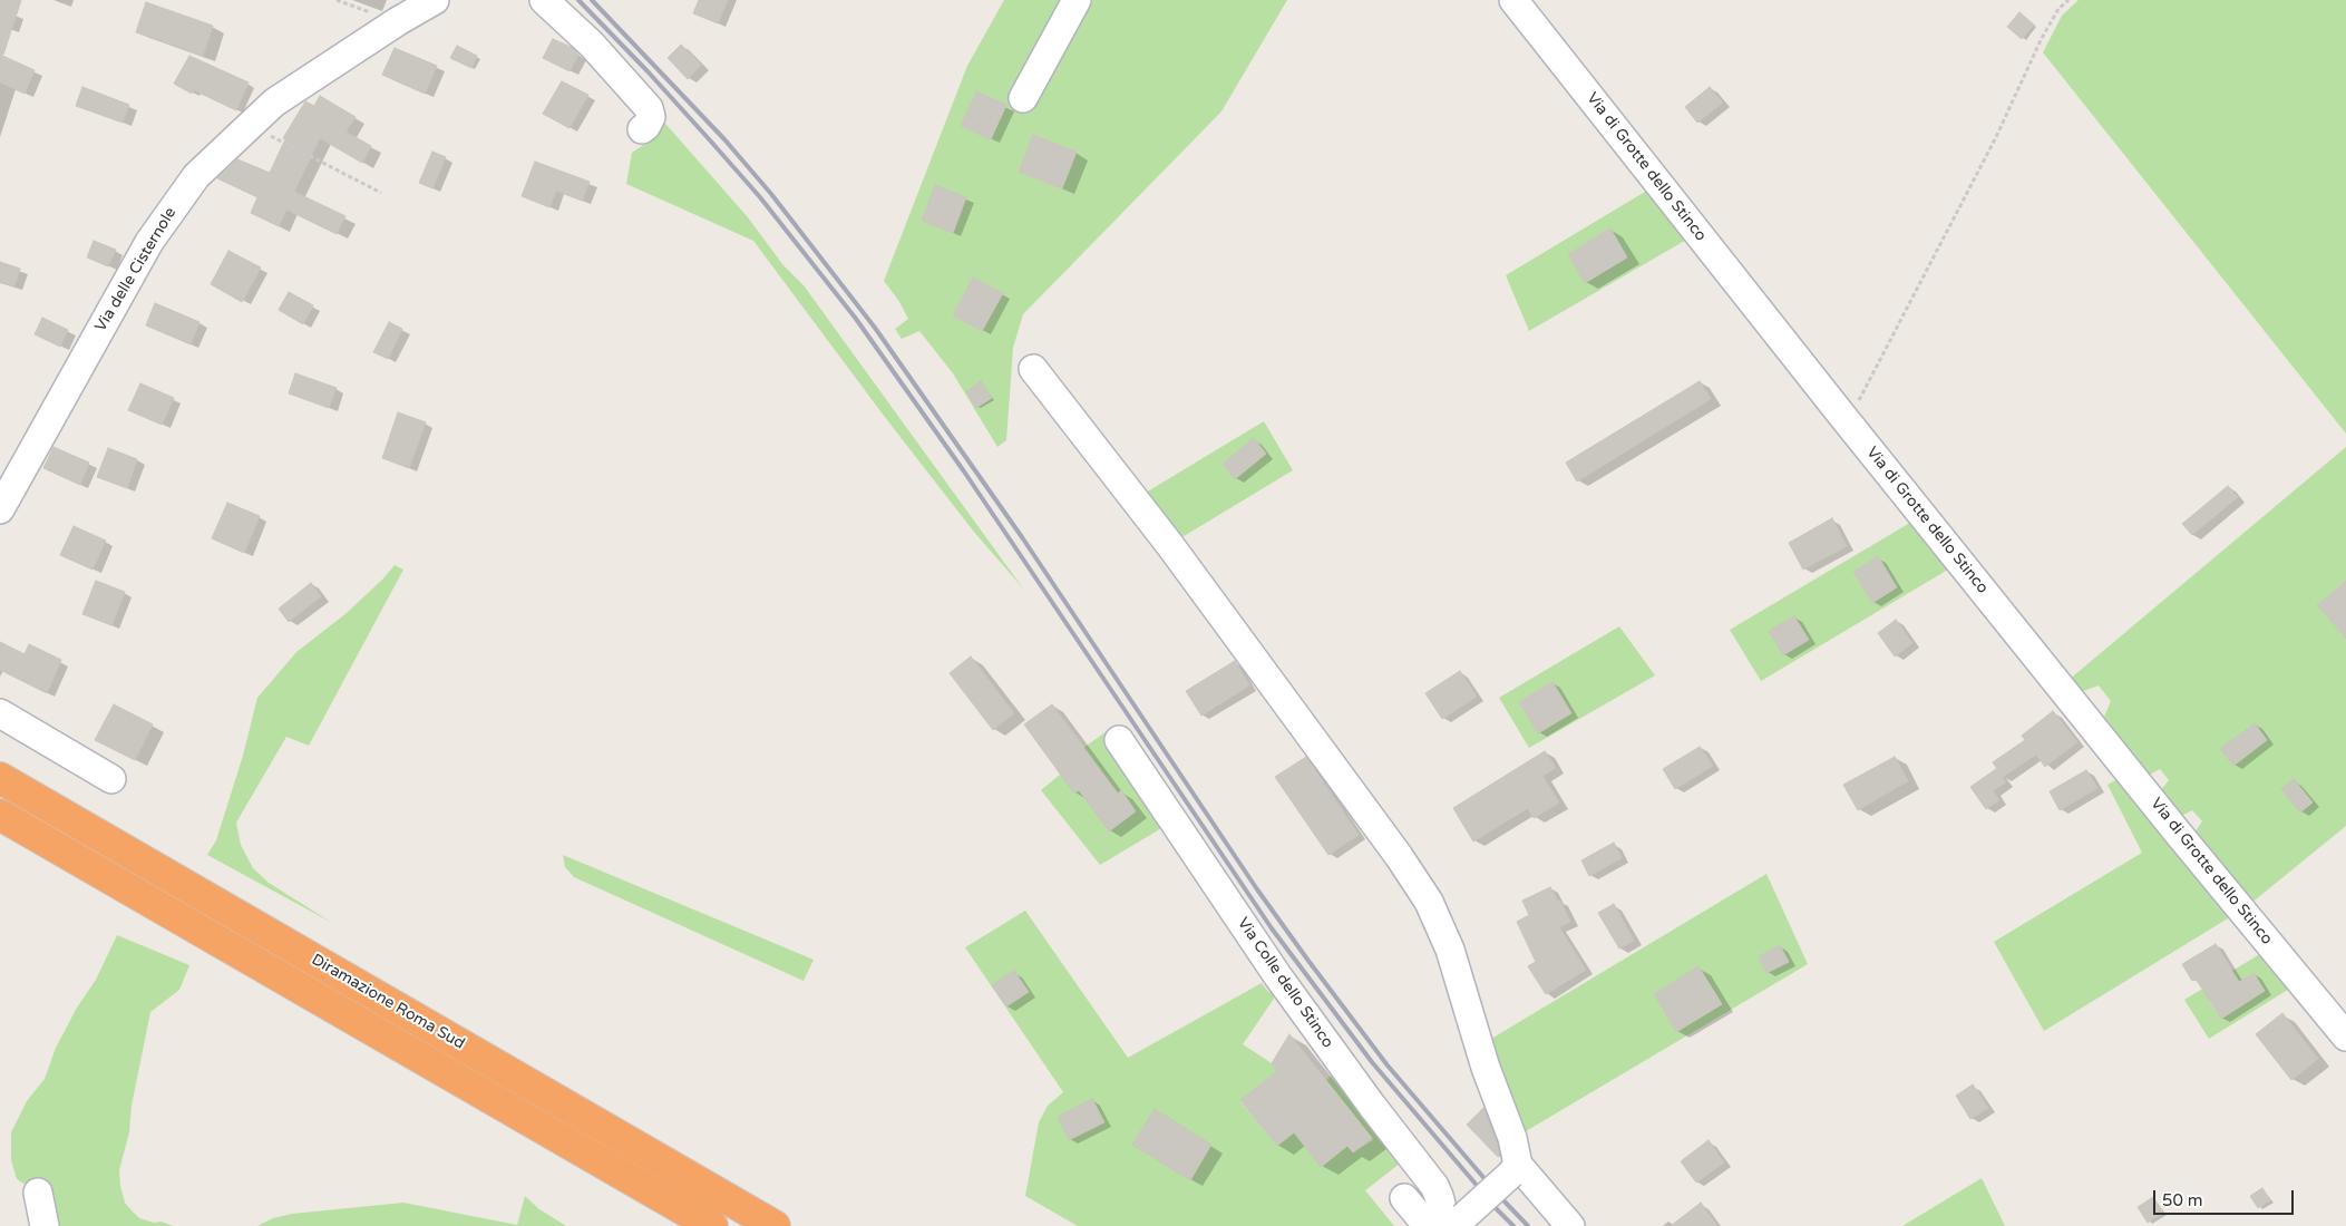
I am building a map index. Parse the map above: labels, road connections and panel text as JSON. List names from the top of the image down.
{
  "streets": {
    "highway": ["Diramazione Roma Sud"],
    "street": ["Via di Grotte dello Stinco", "Via delle Cisternole", "Via Colle dello Stinco"]
  },
  "scale_bar": "50 m"
}
